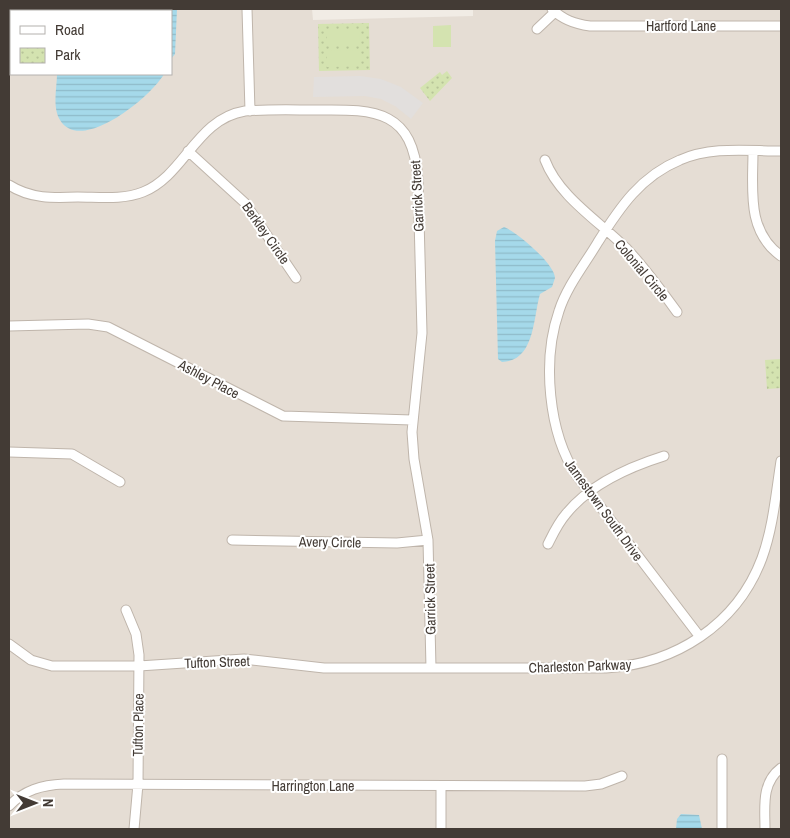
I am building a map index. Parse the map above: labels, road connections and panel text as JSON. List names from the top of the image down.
{
  "streets": {
    "street": [
      "Hartford Lane",
      "Garrick Street",
      "Berkley Circle",
      "Colonial Circle",
      "Ashley Place",
      "Jamestown South Drive",
      "Avery Circle",
      "Tufton Street",
      "Charleston Parkway",
      "Tufton Place",
      "Harrington Lane"
    ]
  },
  "crossings": [
    ["Garrick Street", "Berkley Circle"],
    ["Garrick Street", "Ashley Place"],
    ["Garrick Street", "Avery Circle"],
    ["Garrick Street", "Tufton Street"],
    ["Garrick Street", "Charleston Parkway"],
    ["Colonial Circle", "Jamestown South Drive"],
    ["Jamestown South Drive", "Charleston Parkway"],
    ["Tufton Street", "Charleston Parkway"],
    ["Tufton Street", "Tufton Place"],
    ["Tufton Place", "Harrington Lane"]
  ],
  "legend": ["Road", "Park"],
  "north": "right"
}
